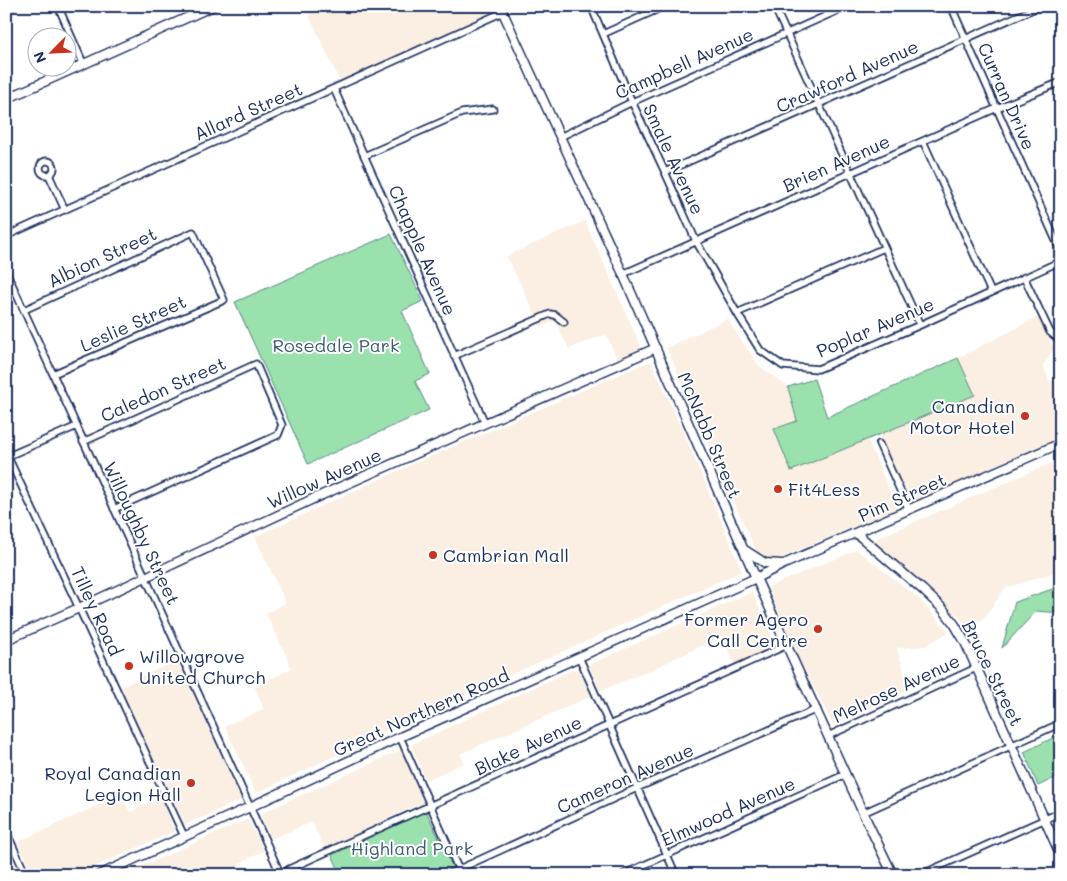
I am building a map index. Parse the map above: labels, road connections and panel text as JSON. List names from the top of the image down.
{
  "streets": {
    "main road": [
      "McNabb Street",
      "Willow Avenue",
      "Pim Street",
      "Bruce Street",
      "Great Northern Road"
    ],
    "street": [
      "Campbell Avenue",
      "Crawford Avenue",
      "Curran Drive",
      "Allard Street",
      "Smale Avenue",
      "Brien Avenue",
      "Chapple Avenue",
      "Albion Street",
      "Leslie Street",
      "Poplar Avenue",
      "Caledon Street",
      "Willoughby Street",
      "Tilley Road",
      "Melrose Avenue",
      "Blake Avenue",
      "Cameron Avenue",
      "Elmwood Avenue"
    ]
  },
  "crossings": [
    ["Campbell Avenue", "Smale Avenue"],
    ["Campbell Avenue", "McNabb Street"],
    ["Crawford Avenue", "Curran Drive"],
    ["Crawford Avenue", "Smale Avenue"],
    ["Curran Drive", "Brien Avenue"],
    ["Allard Street", "Chapple Avenue"],
    ["Allard Street", "McNabb Street"],
    ["Smale Avenue", "Brien Avenue"],
    ["Smale Avenue", "Poplar Avenue"],
    ["Brien Avenue", "Poplar Avenue"],
    ["Brien Avenue", "McNabb Street"],
    ["Chapple Avenue", "Willow Avenue"],
    ["Albion Street", "Leslie Street"],
    ["Albion Street", "Willoughby Street"],
    ["Leslie Street", "Willoughby Street"],
    ["Caledon Street", "Willoughby Street"],
    ["McNabb Street", "Willow Avenue"],
    ["McNabb Street", "Pim Street"],
    ["McNabb Street", "Melrose Avenue"],
    ["McNabb Street", "Great Northern Road"],
    ["McNabb Street", "Blake Avenue"],
    ["McNabb Street", "Cameron Avenue"],
    ["McNabb Street", "Elmwood Avenue"],
    ["Willow Avenue", "Willoughby Street"],
    ["Willow Avenue", "Tilley Road"],
    ["Pim Street", "Bruce Street"],
    ["Pim Street", "Great Northern Road"],
    ["Willoughby Street", "Great Northern Road"],
    ["Willoughby Street", "Blake Avenue"],
    ["Tilley Road", "Great Northern Road"],
    ["Bruce Street", "Melrose Avenue"]
  ],
  "parks": ["Rosedale Park", "Highland Park"],
  "places": [
    "Canadian Motor Hotel",
    "Fit4Less",
    "Cambrian Mall",
    "Former Agero Call Centre",
    "Willowgrove United Church",
    "Royal Canadian Legion Hall"
  ],
  "north": "bottom left"
}
